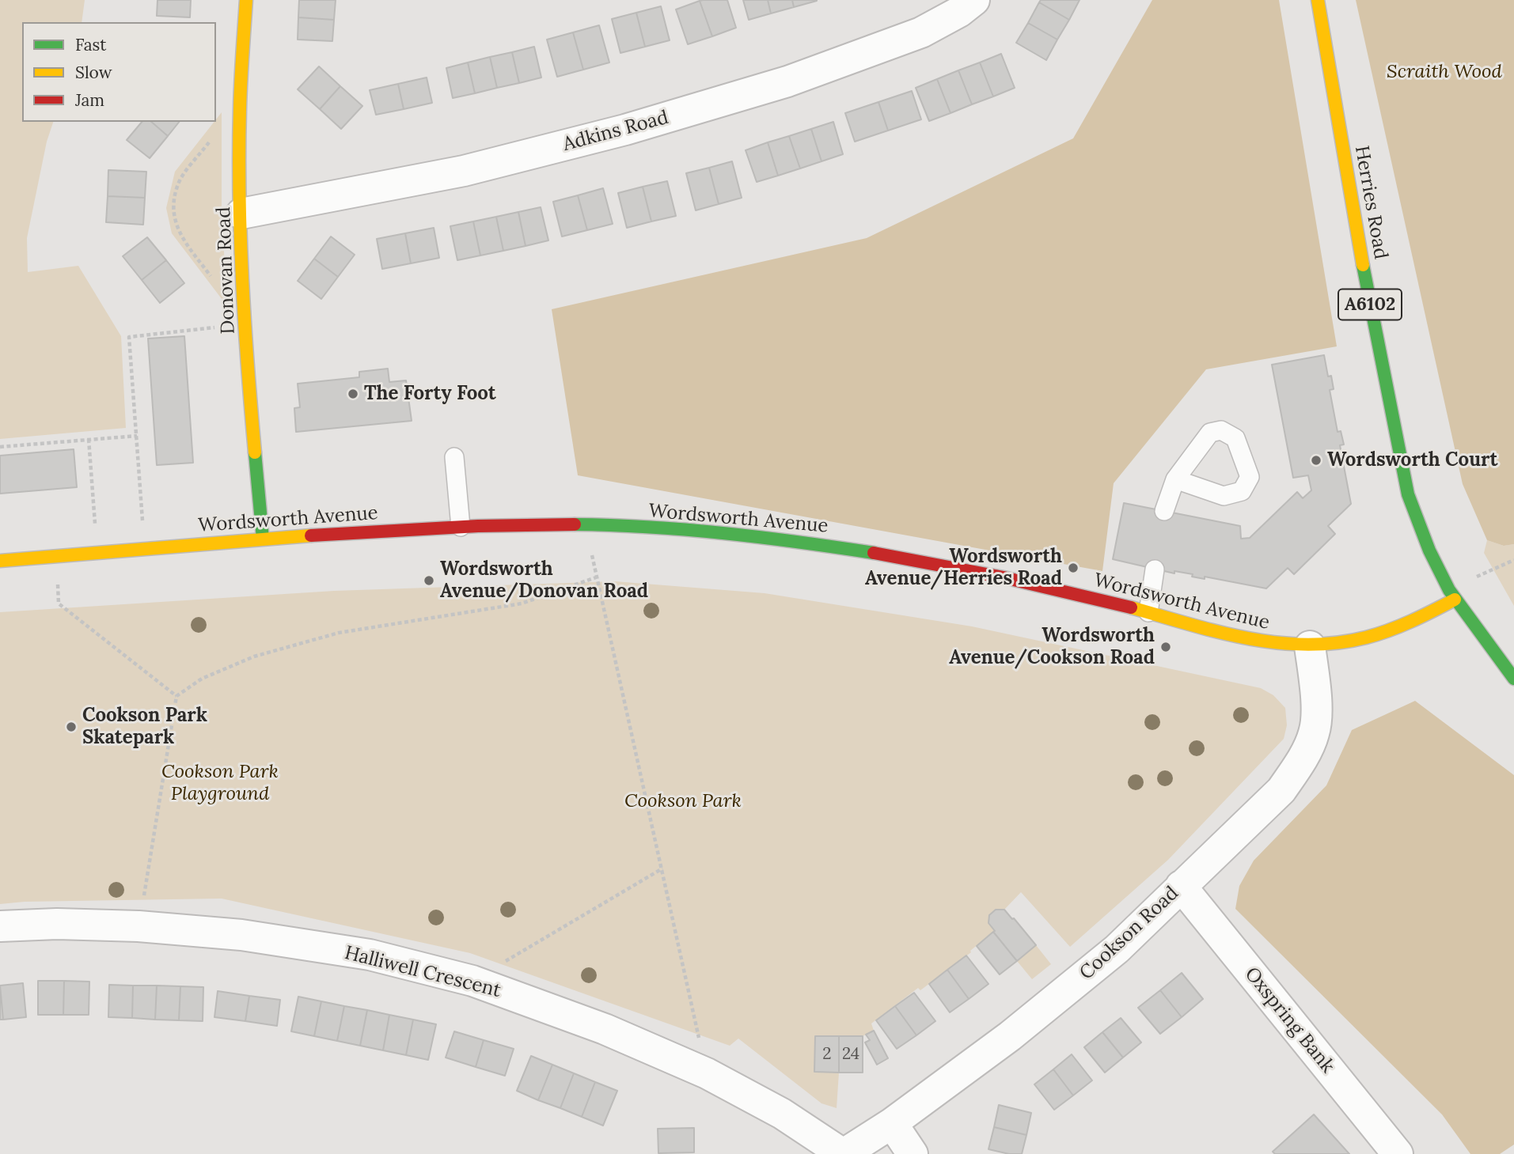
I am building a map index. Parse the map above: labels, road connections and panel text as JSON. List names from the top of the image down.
{
  "streets": {
    "street": [
      "Adkins Road",
      "Herries Road",
      "Donovan Road",
      "A6102",
      "Wordsworth Avenue",
      "Cookson Road",
      "Halliwell Crescent",
      "Oxspring Bank"
    ]
  },
  "crossings": [
    ["Adkins Road", "Donovan Road"],
    ["Herries Road", "Wordsworth Avenue"],
    ["Donovan Road", "Wordsworth Avenue"],
    ["Wordsworth Avenue", "Cookson Road"],
    ["Cookson Road", "Halliwell Crescent"],
    ["Cookson Road", "Oxspring Bank"]
  ],
  "parks": ["Scraith Wood", "Cookson Park Playground", "Cookson Park"],
  "places": [
    "The Forty Foot",
    "Wordsworth Court",
    "Wordsworth Avenue/Herries Road",
    "Wordsworth Avenue/Donovan Road",
    "Wordsworth Avenue/Cookson Road",
    "Cookson Park Skatepark"
  ],
  "house_numbers": ["2", "24"],
  "legend": ["Fast", "Slow", "Jam"]
}
